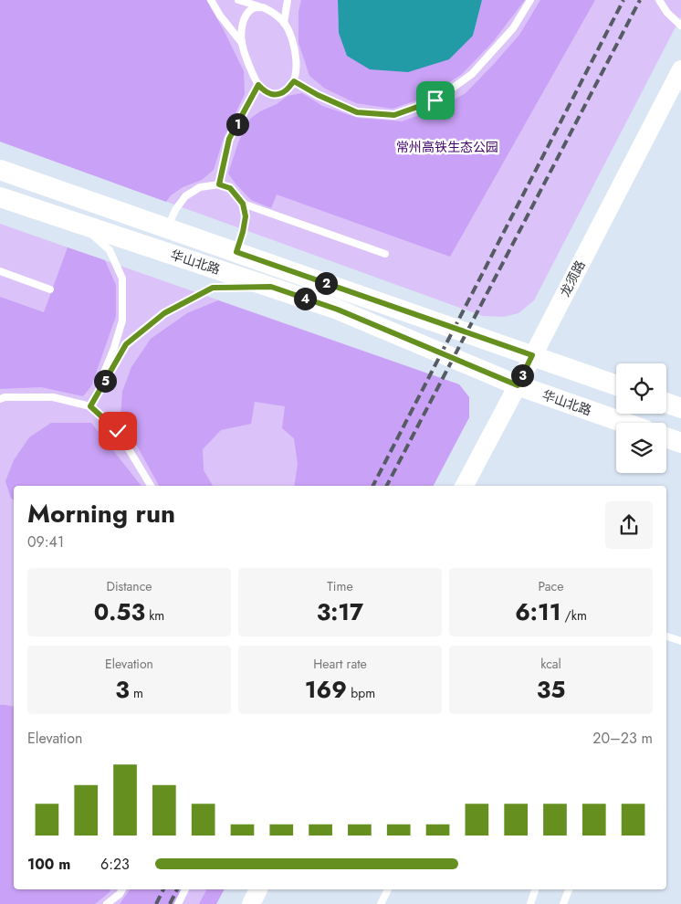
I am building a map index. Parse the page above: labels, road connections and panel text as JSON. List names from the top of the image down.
{
  "streets": {
    "main road": ["华山北路"],
    "street": ["龙须路"]
  },
  "crossings": [
    ["华山北路", "龙须路"]
  ],
  "parks": ["常州高铁生态公园"],
  "page": {
    "pins": [
      "1",
      "2",
      "4",
      "3",
      "5"
    ],
    "heading": ["Morning run", "09:41"],
    "stats": [
      ["Distance", "0.53 km"],
      ["Time", "3:17"],
      ["Pace", "6:11 /km"],
      ["Elevation", "3 m"],
      ["Heart rate", "169 bpm"],
      ["kcal", "35"]
    ],
    "chart": ["Elevation", "20–23 m"],
    "list": [
      {
        "name": "100 m",
        "note": "6:23"
      }
    ]
  }
}
